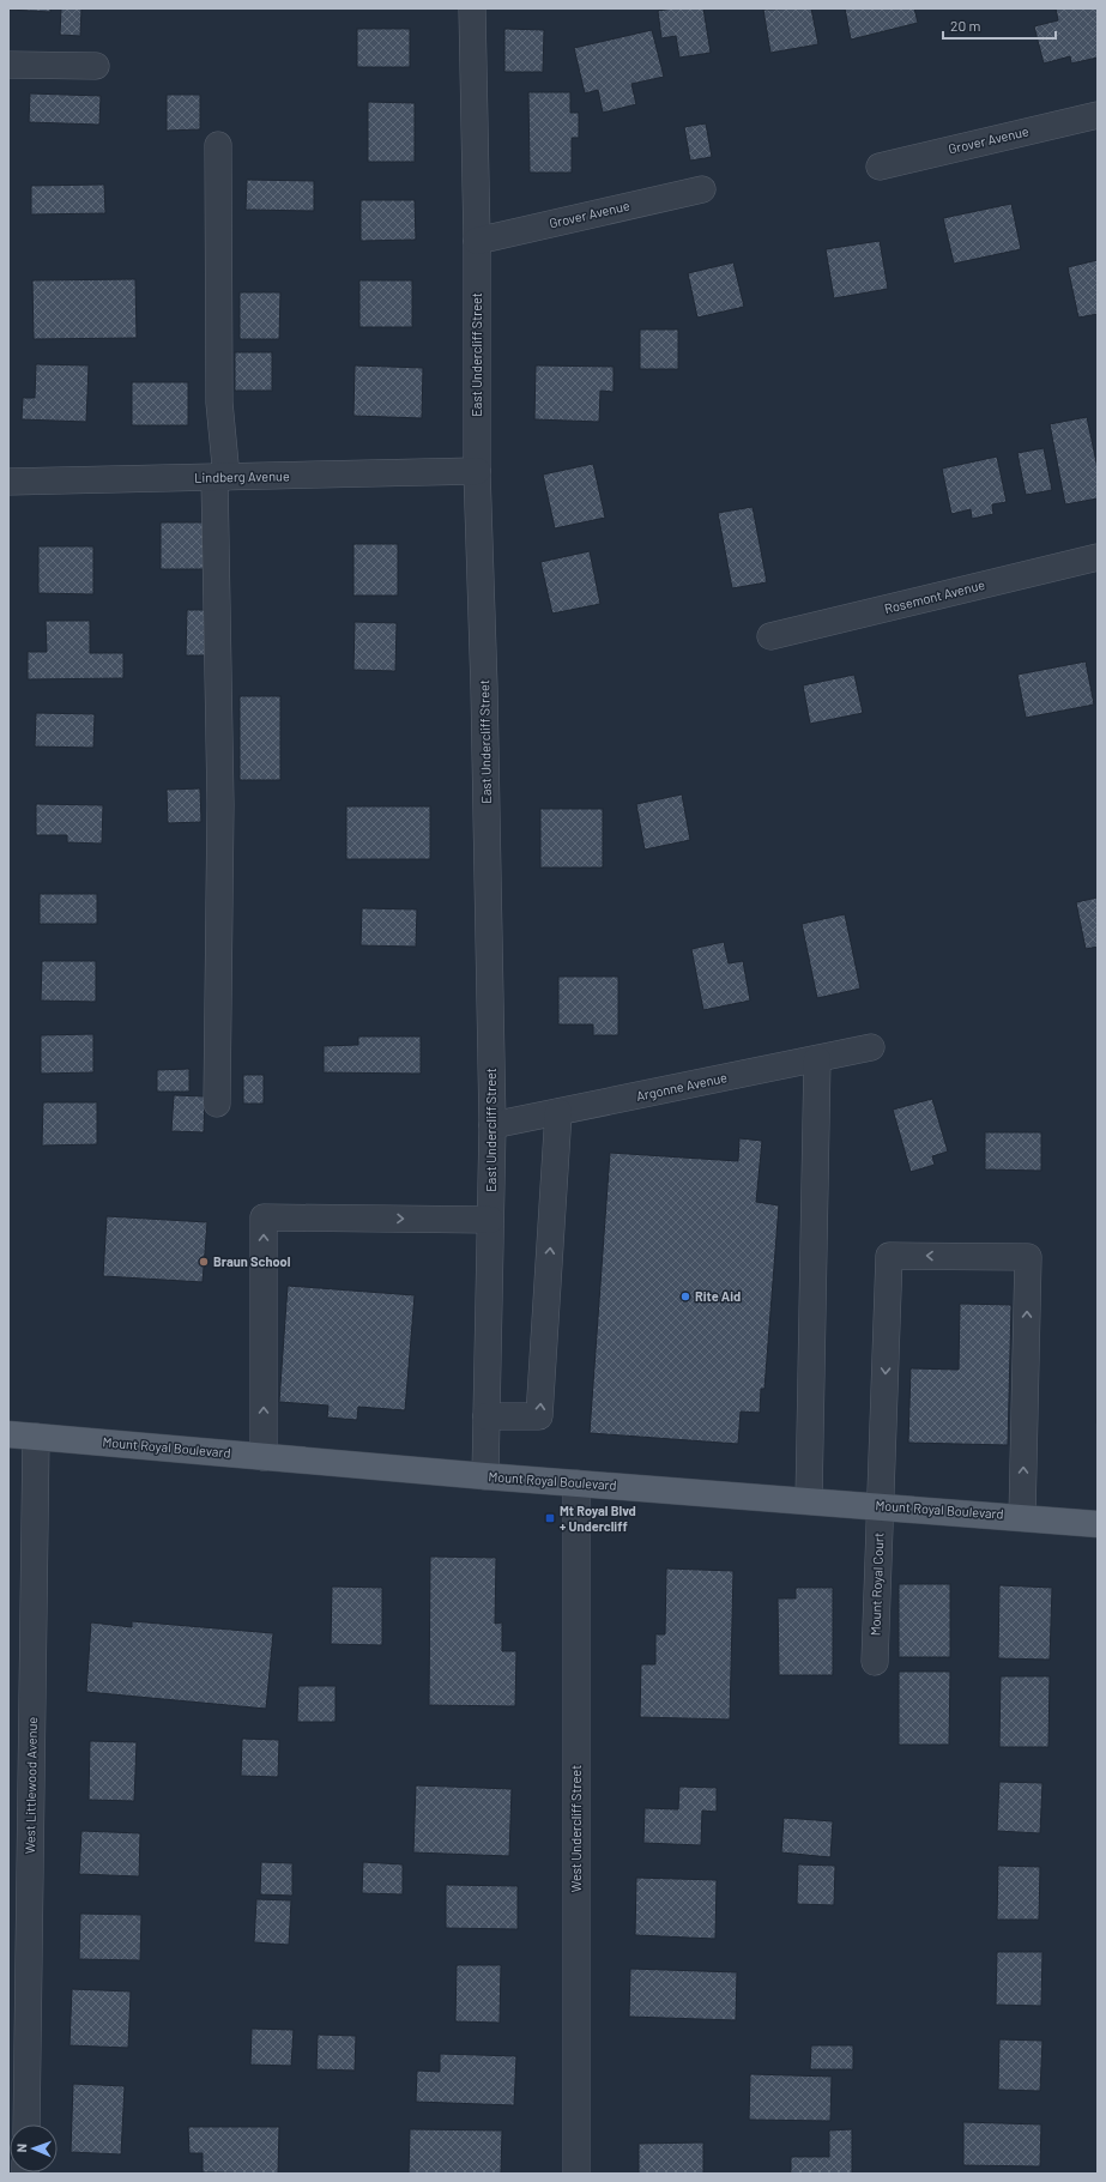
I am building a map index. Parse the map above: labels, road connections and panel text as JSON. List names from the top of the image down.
{
  "streets": {
    "main road": ["Mount Royal Boulevard"],
    "street": [
      "Grover Avenue",
      "East Undercliff Street",
      "Lindberg Avenue",
      "Rosemont Avenue",
      "Argonne Avenue",
      "Mount Royal Court",
      "West Littlewood Avenue",
      "West Undercliff Street"
    ]
  },
  "crossings": [
    ["Grover Avenue", "East Undercliff Street"],
    ["East Undercliff Street", "Lindberg Avenue"],
    ["East Undercliff Street", "Argonne Avenue"],
    ["East Undercliff Street", "Mount Royal Boulevard"],
    ["Mount Royal Boulevard", "Mount Royal Court"],
    ["Mount Royal Boulevard", "West Littlewood Avenue"],
    ["Mount Royal Boulevard", "West Undercliff Street"]
  ],
  "places": {
    "other": ["Braun School", "Rite Aid"],
    "transit": ["Mt Royal Blvd + Undercliff"]
  },
  "scale_bar": "20 m",
  "north": "left"
}
